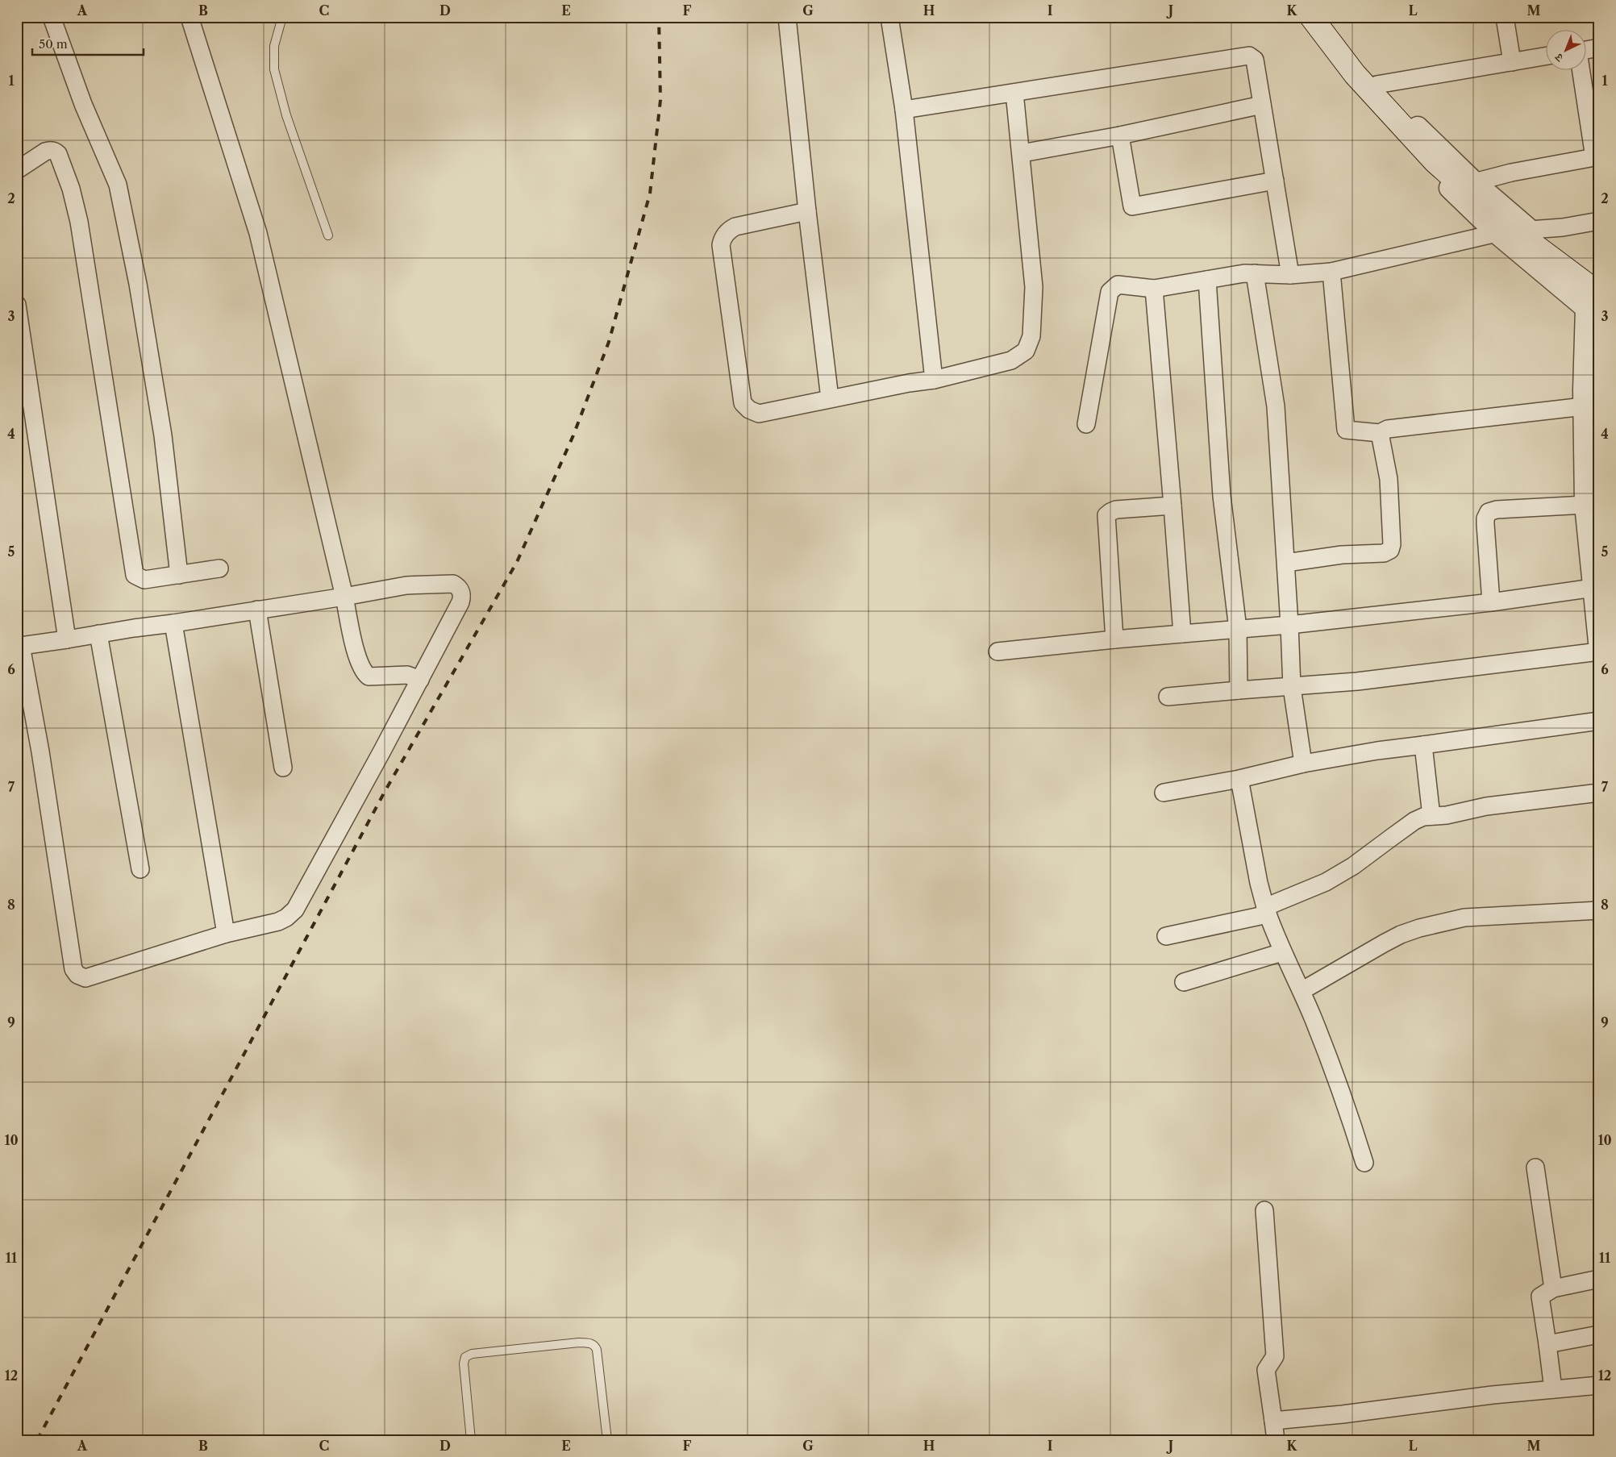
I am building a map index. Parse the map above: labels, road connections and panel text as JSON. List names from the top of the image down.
{
  "scale_bar": "50 m",
  "north": "bottom left",
  "grid": {
    "columns": [
      "A",
      "B",
      "C",
      "D",
      "E",
      "F",
      "G",
      "H",
      "I",
      "J",
      "K",
      "L",
      "M"
    ],
    "rows": [
      "1",
      "2",
      "3",
      "4",
      "5",
      "6",
      "7",
      "8",
      "9",
      "10",
      "11",
      "12"
    ]
  }
}
